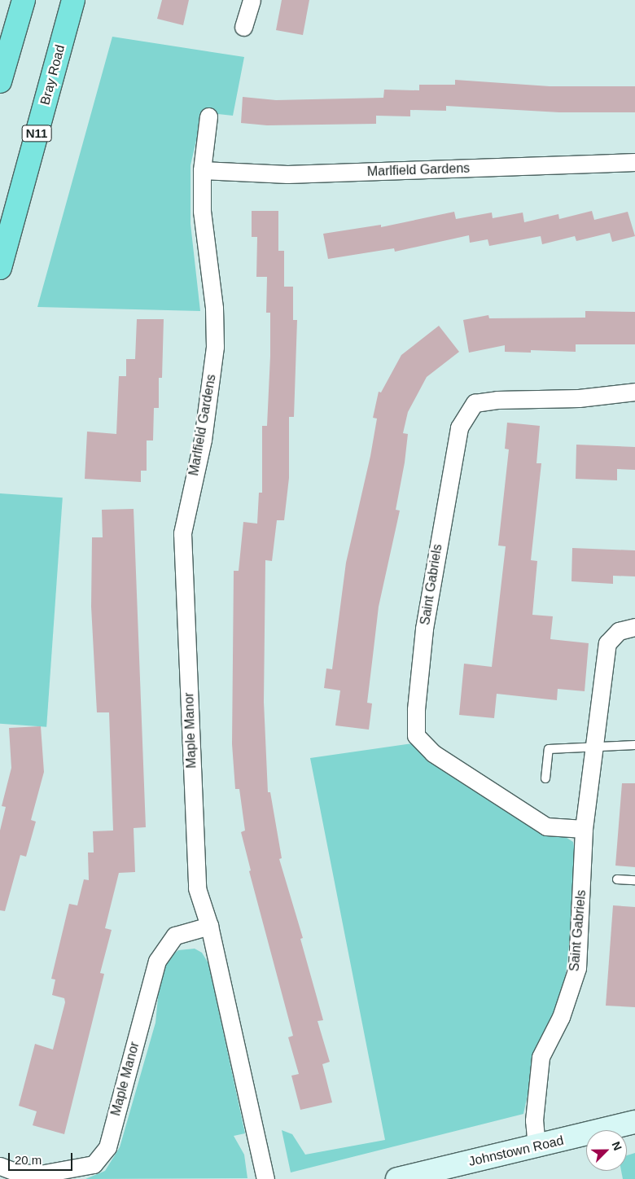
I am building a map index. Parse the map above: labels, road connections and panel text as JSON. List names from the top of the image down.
{
  "streets": {
    "highway": ["Bray Road", "N11"],
    "street": [
      "Marlfield Gardens",
      "Saint Gabriels",
      "Maple Manor",
      "Johnstown Road"
    ]
  },
  "crossings": [
    ["Marlfield Gardens", "Maple Manor"],
    ["Saint Gabriels", "Johnstown Road"]
  ],
  "scale_bar": "20 m",
  "north": "top right"
}
